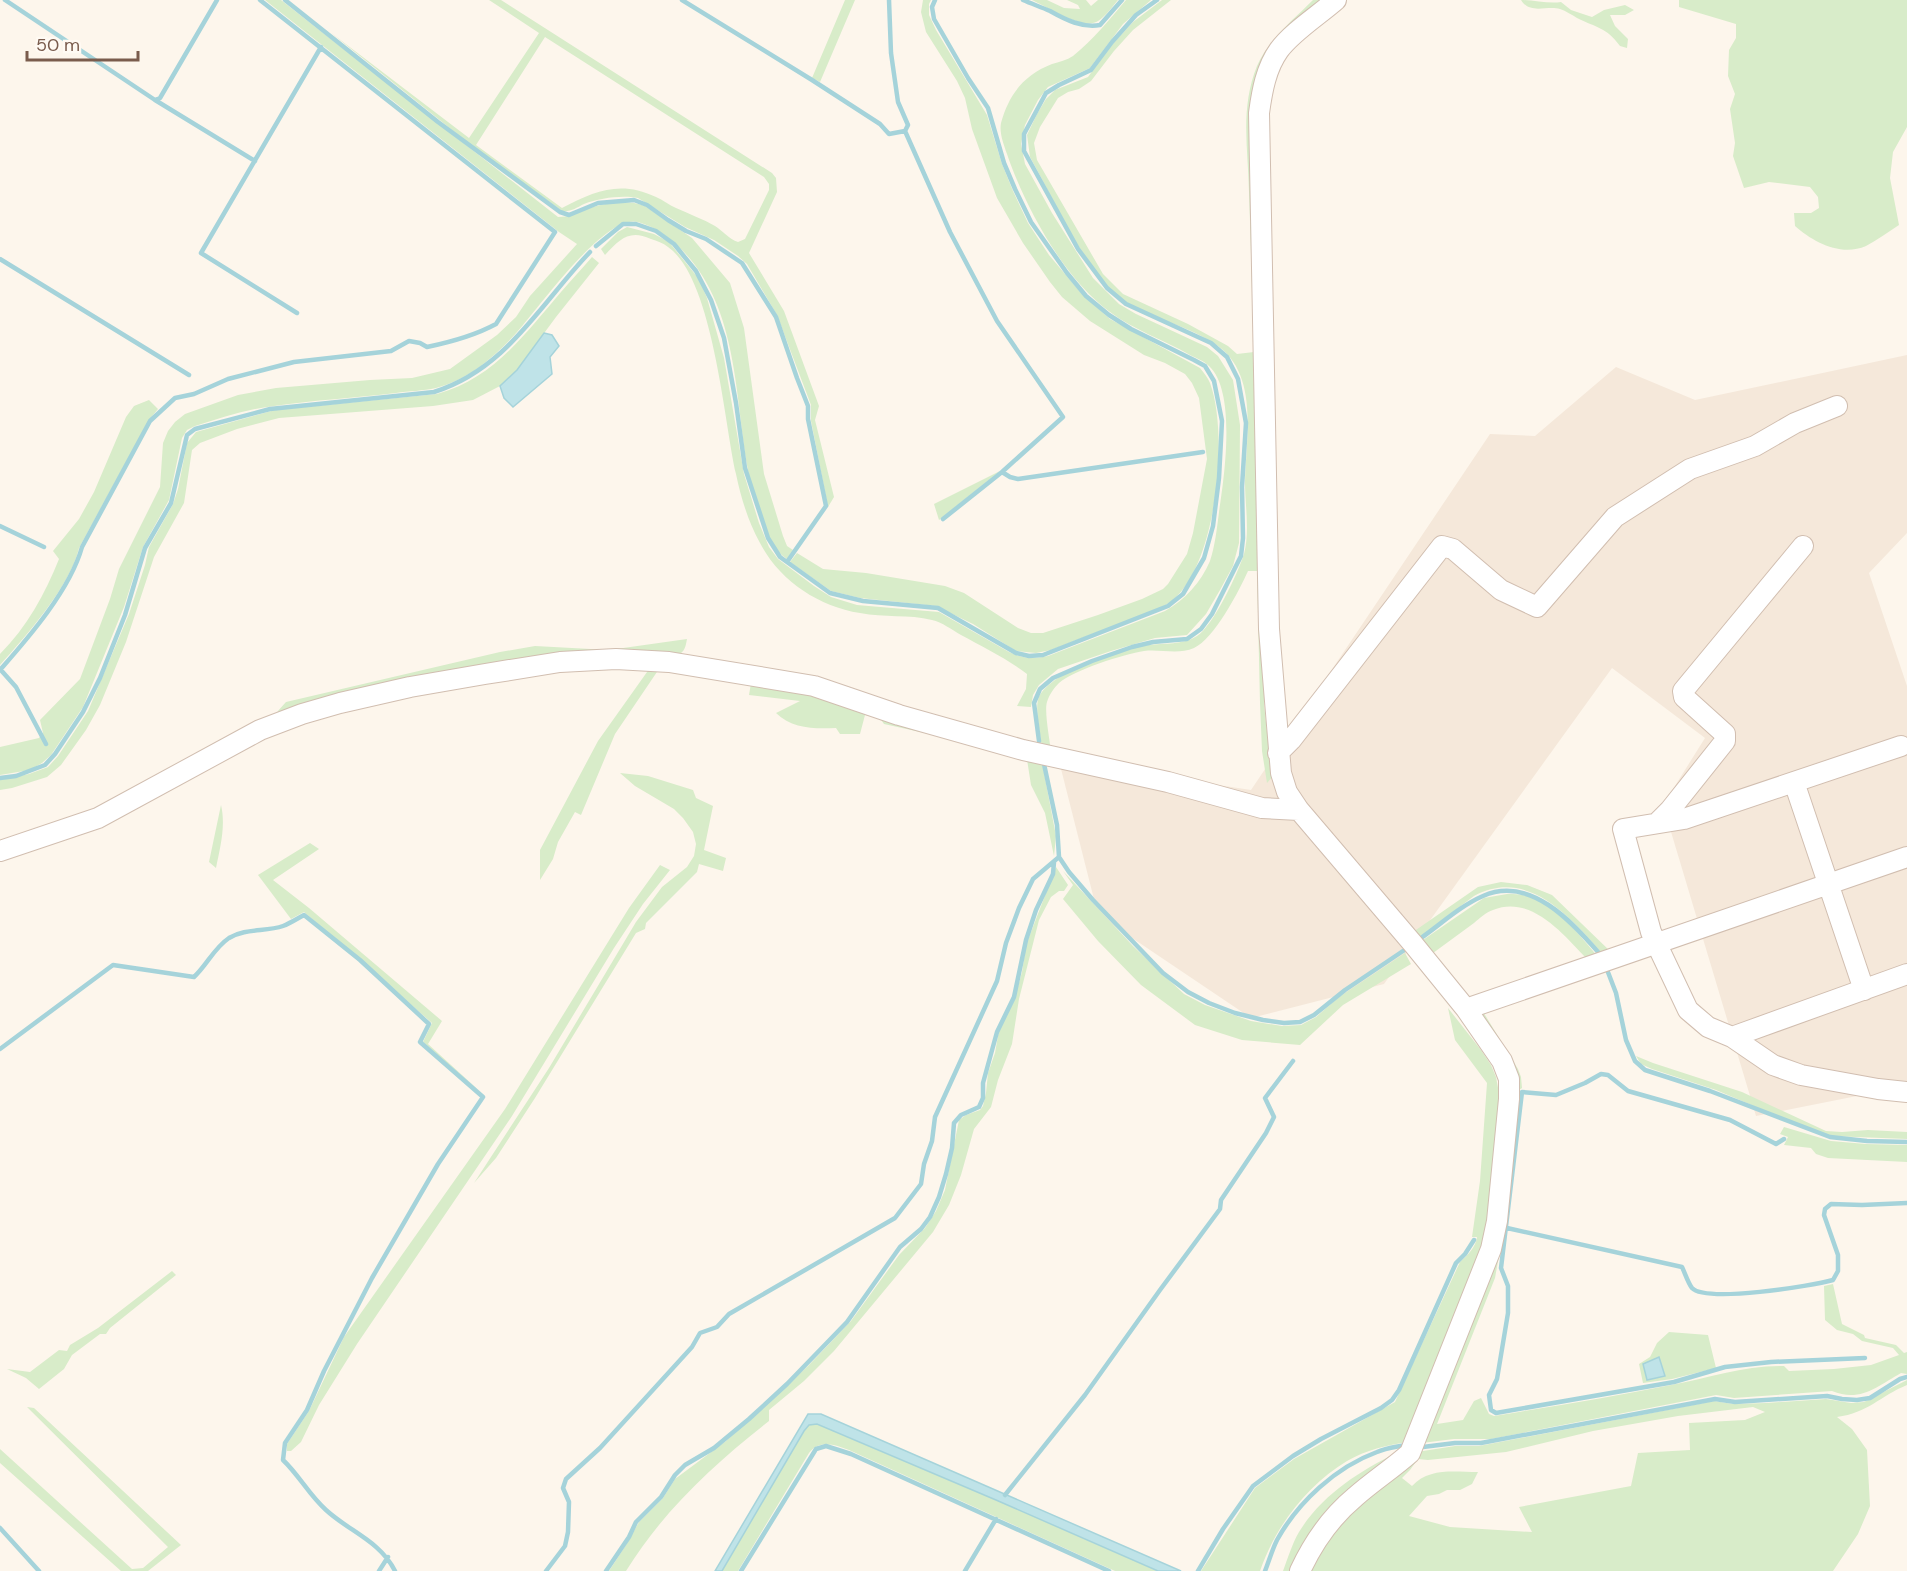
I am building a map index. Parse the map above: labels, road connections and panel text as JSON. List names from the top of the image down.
{
  "scale_bar": "50 m"
}
